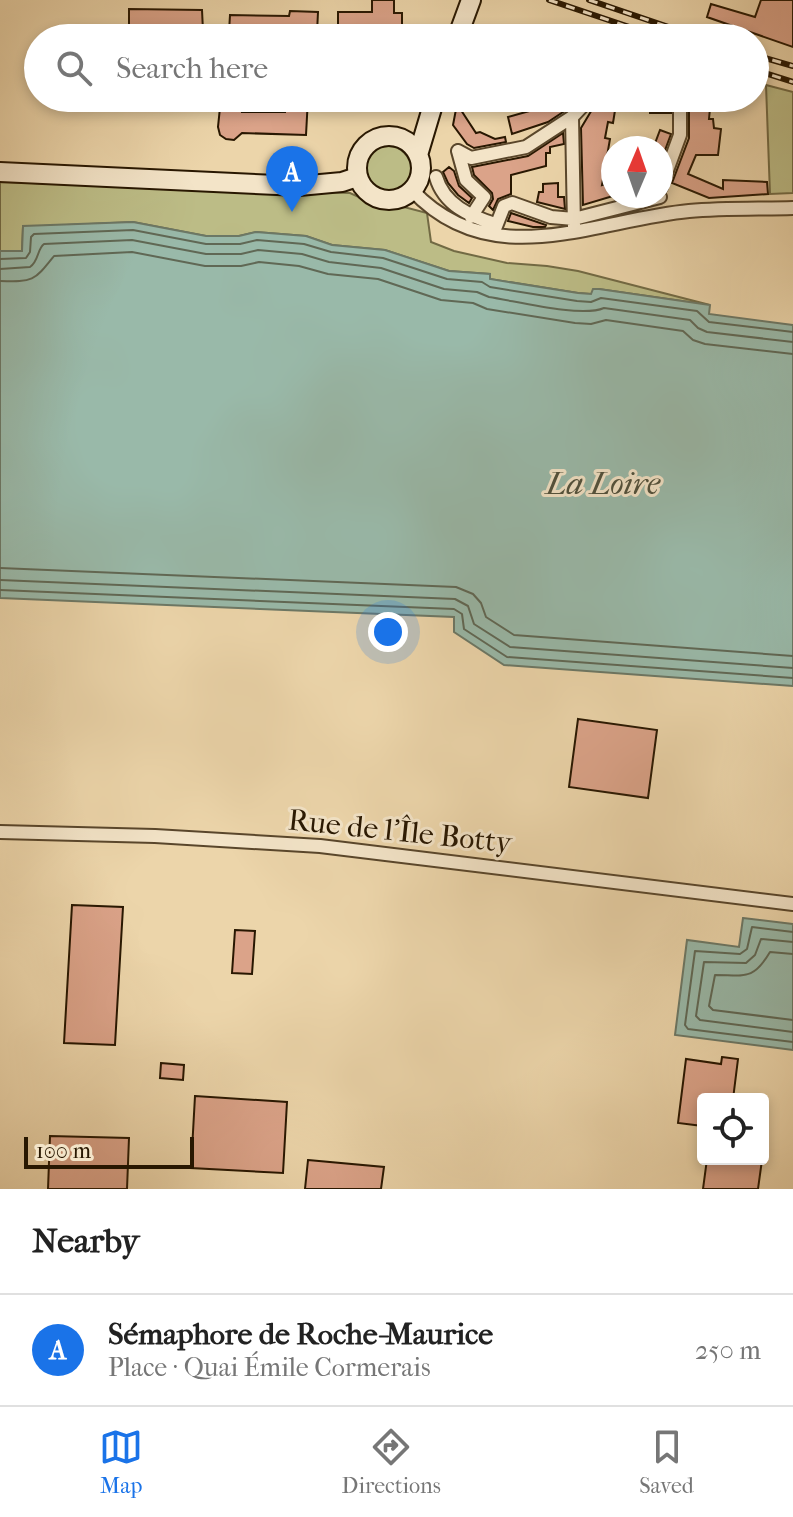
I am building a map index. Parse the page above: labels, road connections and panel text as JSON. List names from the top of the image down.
{
  "streets": {
    "street": ["Rue de l'Île Botty"]
  },
  "water": ["La Loire"],
  "scale_bar": "100 m",
  "north": "top",
  "page": {
    "search": "Search here",
    "pins": "A",
    "scale": "100 m",
    "heading": "Nearby",
    "list": [
      {
        "mark": "A",
        "name": "Sémaphore de Roche-Maurice",
        "note": "Place · Quai Émile Cormerais",
        "value": "250 m"
      }
    ],
    "nav": ["Map", "Directions", "Saved"]
  }
}
